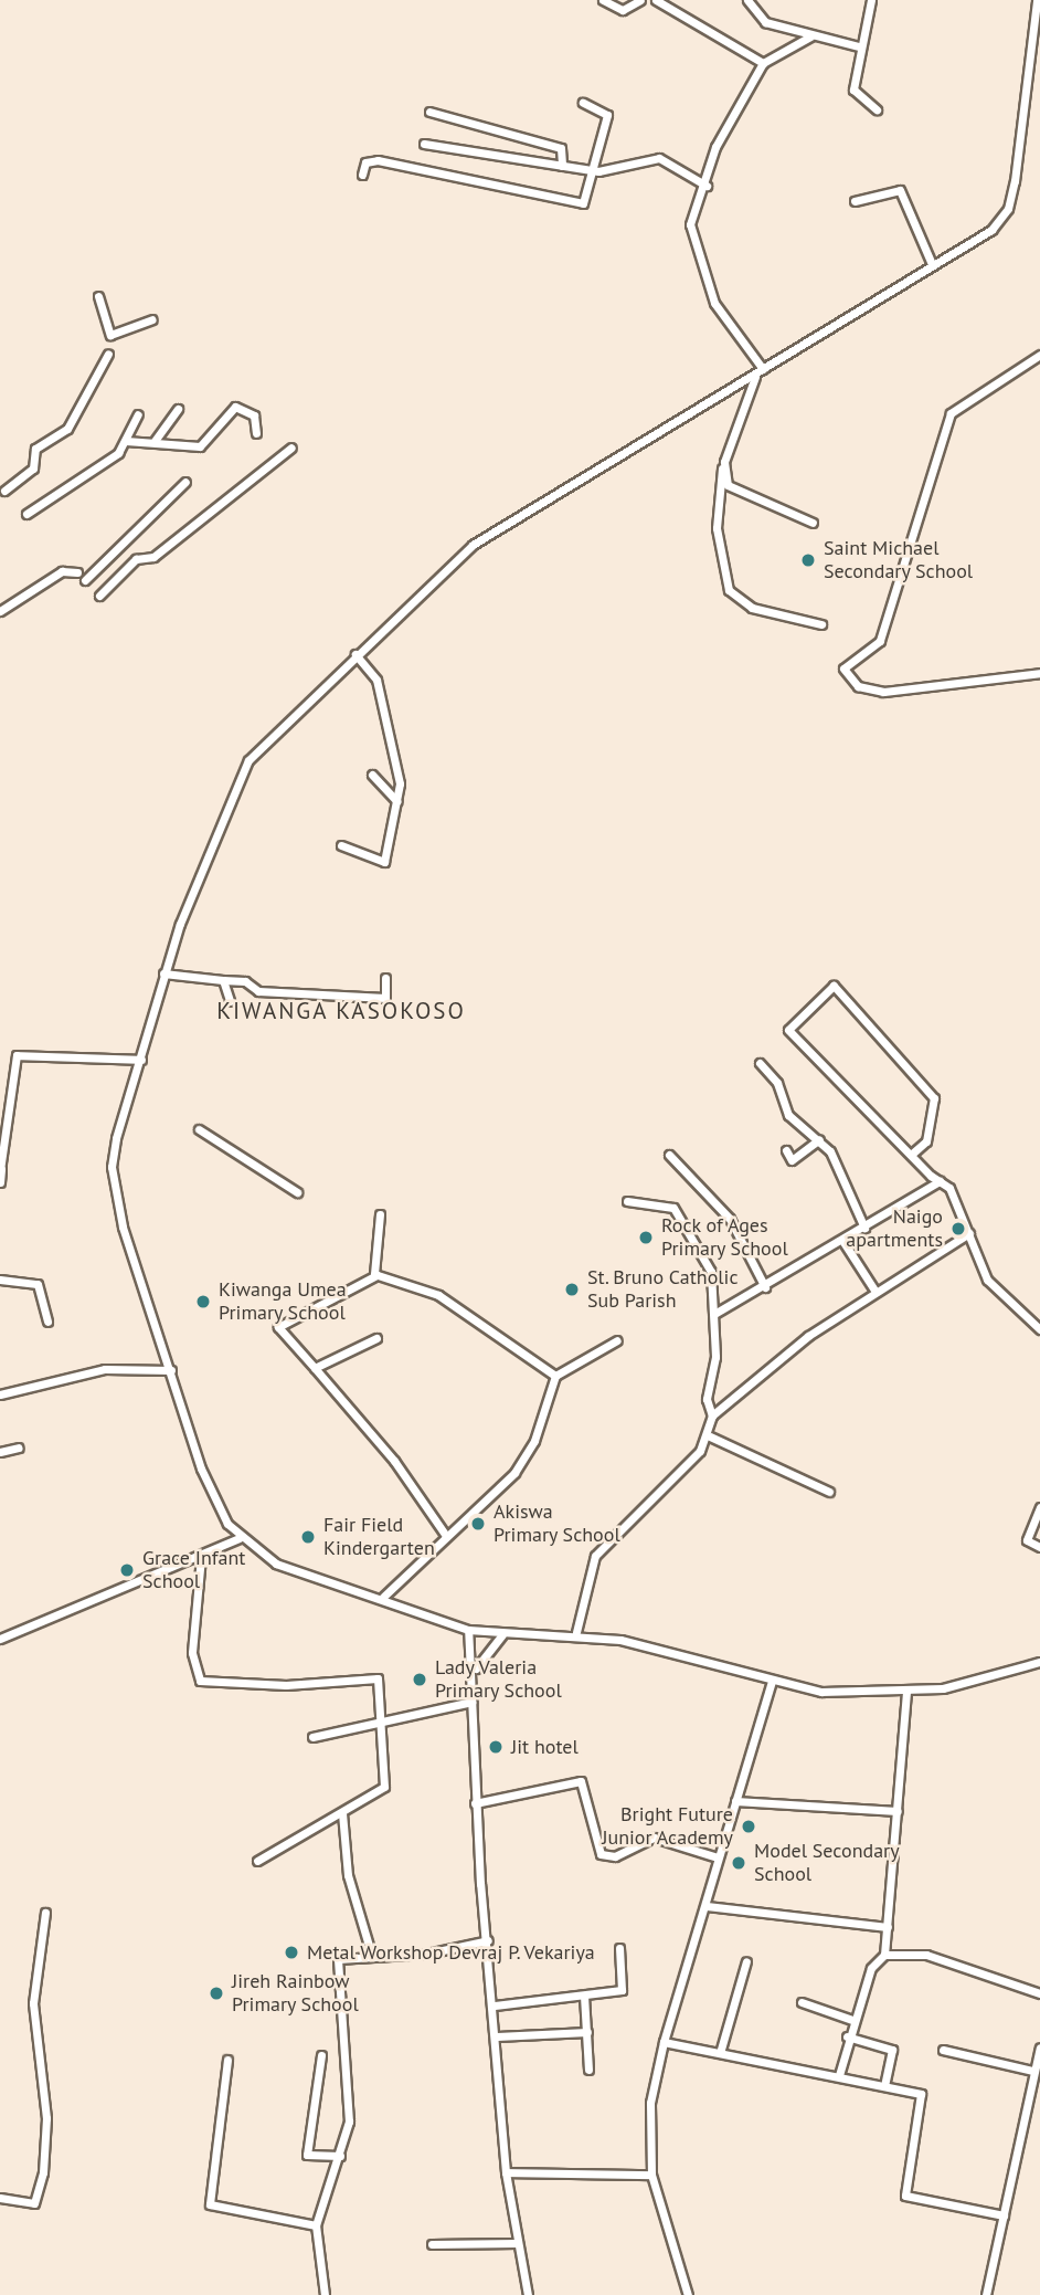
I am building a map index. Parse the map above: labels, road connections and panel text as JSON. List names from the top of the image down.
{
  "districts": ["KIWANGA KASOKOSO"],
  "places": [
    "Saint Michael Secondary School",
    "Naigo apartments",
    "Rock of Ages Primary School",
    "St. Bruno Catholic Sub Parish",
    "Kiwanga Umea Primary School",
    "Akiswa Primary School",
    "Fair Field Kindergarten",
    "Grace Infant School",
    "Lady Valeria Primary School",
    "Jit hotel",
    "Bright Future Junior Academy",
    "Model Secondary School",
    "Metal Workshop Devraj P. Vekariya",
    "Jireh Rainbow Primary School"
  ]
}
